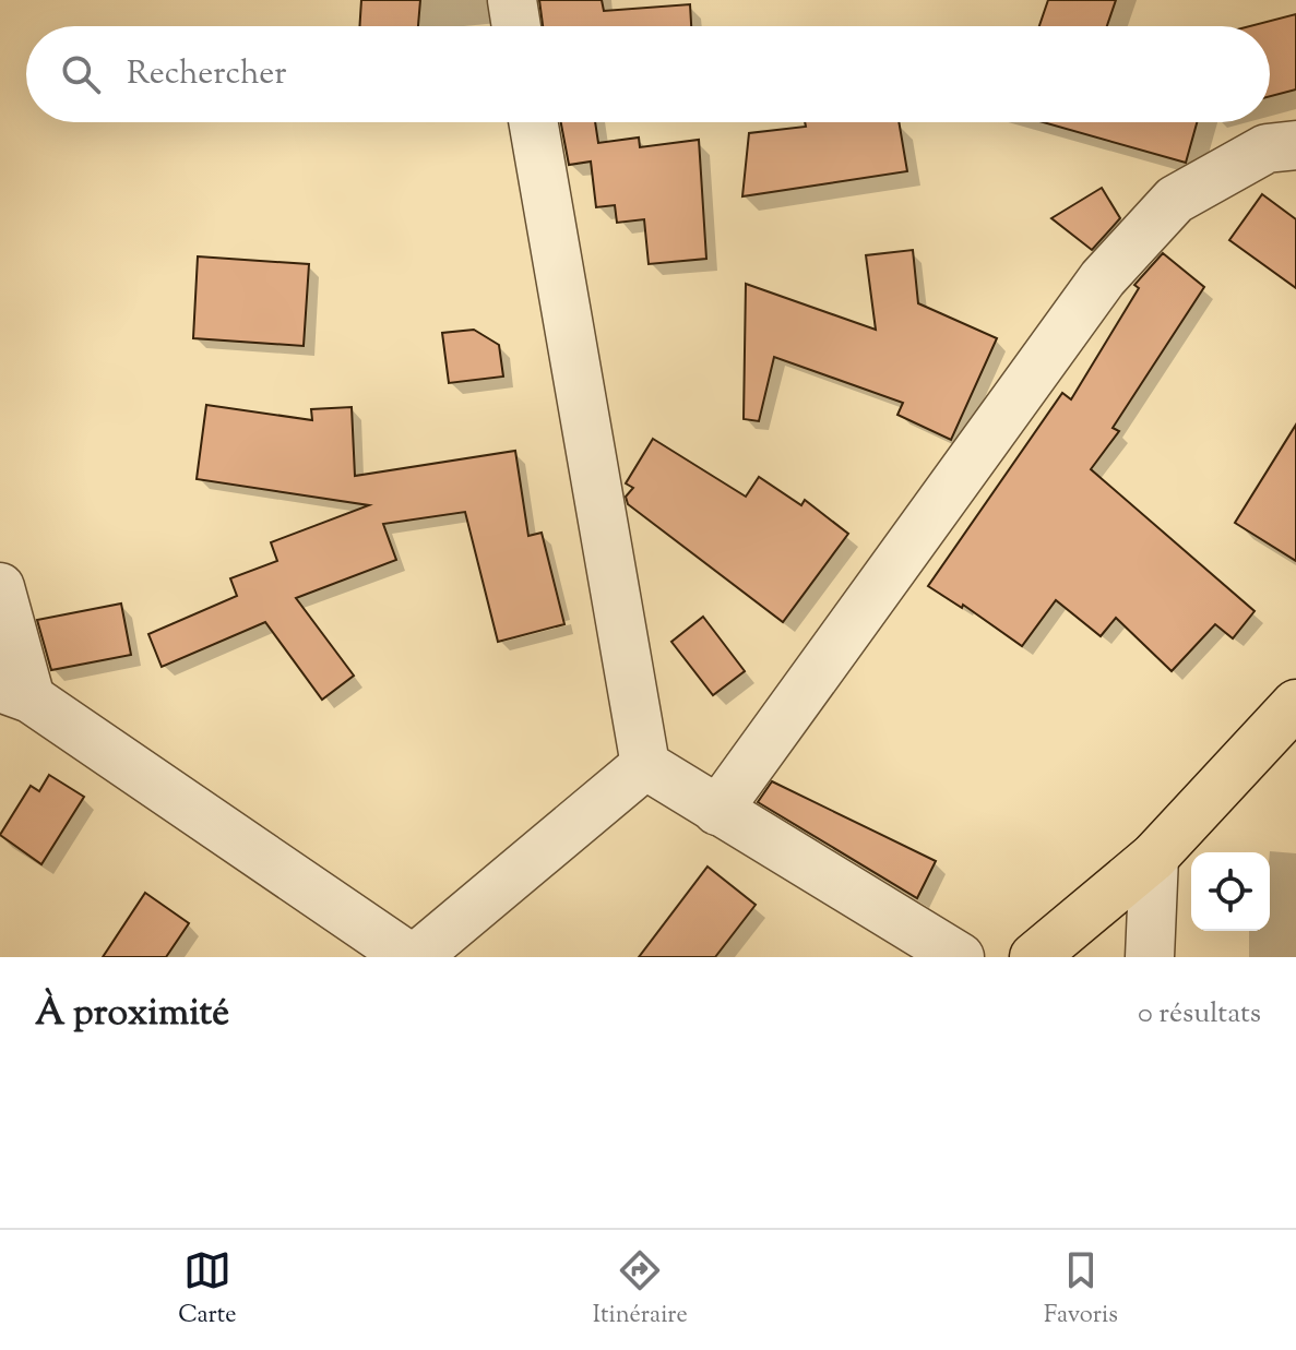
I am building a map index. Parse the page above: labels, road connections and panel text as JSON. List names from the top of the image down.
{
  "page": {
    "search": "Rechercher",
    "heading": ["À proximité", "0 résultats"],
    "nav": ["Carte", "Itinéraire", "Favoris"]
  }
}
